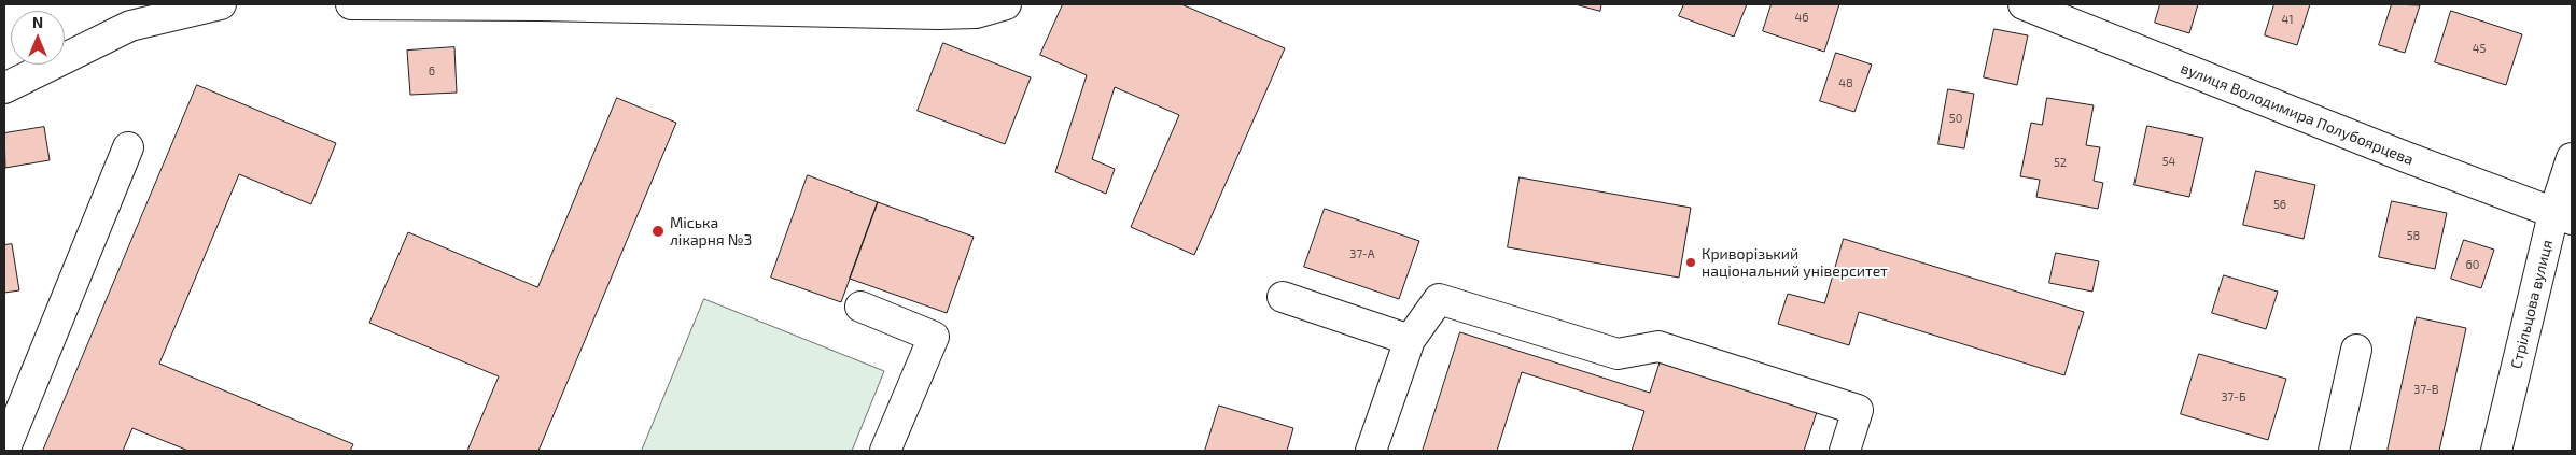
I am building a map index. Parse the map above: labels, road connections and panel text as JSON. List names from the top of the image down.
{
  "streets": {
    "street": ["вулиця Володимира Полубоярцева", "Стрільцова вулиця"]
  },
  "crossings": [
    ["вулиця Володимира Полубоярцева", "Стрільцова вулиця"]
  ],
  "places": ["Міська лікарня №3", "Криворізький національний університет"],
  "house_numbers": [
    "46",
    "41",
    "45",
    "6",
    "48",
    "50",
    "54",
    "52",
    "56",
    "58",
    "37-А",
    "60",
    "37-В",
    "37-Б"
  ],
  "north": "top"
}
